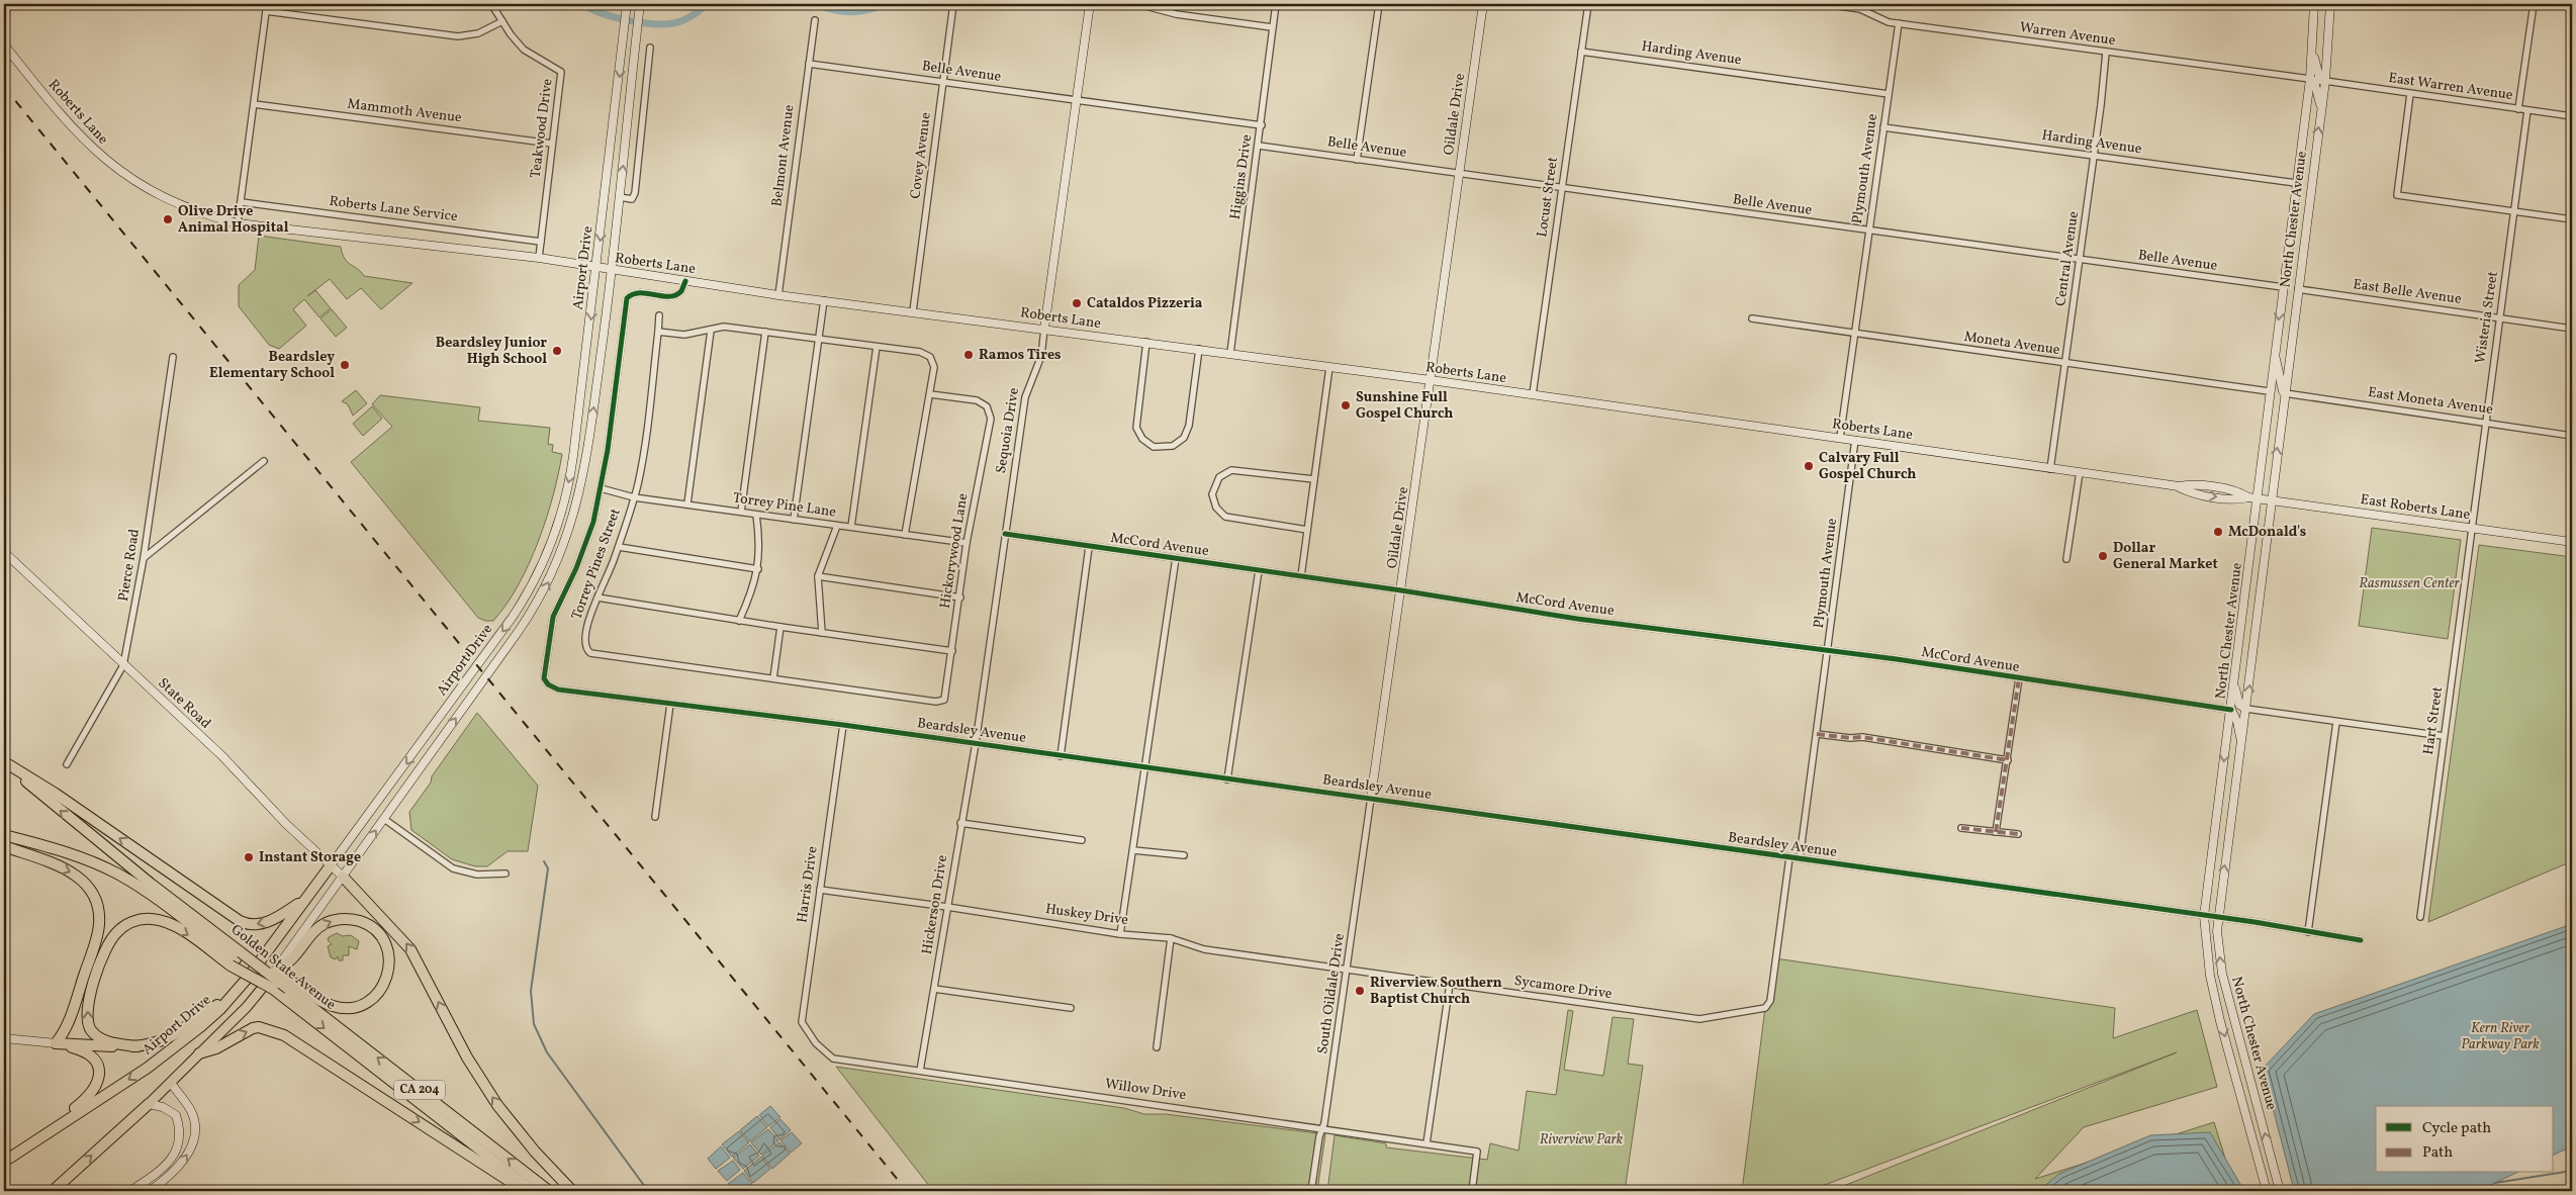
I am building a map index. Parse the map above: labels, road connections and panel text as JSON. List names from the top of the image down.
{
  "streets": {
    "highway": ["Airport Drive", "Golden State Avenue", "CA 204"],
    "main road": [
      "Roberts Lane",
      "Oildale Drive",
      "North Chester Avenue",
      "Sequoia Drive",
      "East Roberts Lane",
      "State Road"
    ],
    "street": [
      "Warren Avenue",
      "Harding Avenue",
      "Belle Avenue",
      "East Warren Avenue",
      "Mammoth Avenue",
      "Teakwood Drive",
      "Belmont Avenue",
      "Covey Avenue",
      "Plymouth Avenue",
      "Higgins Drive",
      "Locust Street",
      "Roberts Lane Service",
      "Central Avenue",
      "East Belle Avenue",
      "Wisteria Street",
      "Moneta Avenue",
      "East Moneta Avenue",
      "Torrey Pine Lane",
      "McCord Avenue",
      "Hickorywood Lane",
      "Torrey Pines Street",
      "Pierce Road",
      "Hart Street",
      "Beardsley Avenue",
      "Harris Drive",
      "Hickerson Drive",
      "Huskey Drive",
      "Sycamore Drive",
      "South Oildale Drive",
      "Willow Drive"
    ]
  },
  "crossings": [
    ["Warren Avenue", "Plymouth Avenue"],
    ["Warren Avenue", "North Chester Avenue"],
    ["Warren Avenue", "Central Avenue"],
    ["Harding Avenue", "Plymouth Avenue"],
    ["Harding Avenue", "Locust Street"],
    ["Harding Avenue", "North Chester Avenue"],
    ["Harding Avenue", "Central Avenue"],
    ["Belle Avenue", "Oildale Drive"],
    ["Belle Avenue", "Belmont Avenue"],
    ["Belle Avenue", "Covey Avenue"],
    ["Belle Avenue", "Plymouth Avenue"],
    ["Belle Avenue", "Higgins Drive"],
    ["Belle Avenue", "Locust Street"],
    ["Belle Avenue", "North Chester Avenue"],
    ["Belle Avenue", "Central Avenue"],
    ["Belle Avenue", "Sequoia Drive"],
    ["East Warren Avenue", "North Chester Avenue"],
    ["East Warren Avenue", "Wisteria Street"],
    ["Mammoth Avenue", "Teakwood Drive"],
    ["Roberts Lane", "Oildale Drive"],
    ["Roberts Lane", "Teakwood Drive"],
    ["Roberts Lane", "Belmont Avenue"],
    ["Roberts Lane", "Covey Avenue"],
    ["Roberts Lane", "Plymouth Avenue"],
    ["Roberts Lane", "Higgins Drive"],
    ["Roberts Lane", "Locust Street"],
    ["Roberts Lane", "North Chester Avenue"],
    ["Roberts Lane", "Central Avenue"],
    ["Roberts Lane", "Airport Drive"],
    ["Roberts Lane", "Sequoia Drive"],
    ["Roberts Lane", "East Roberts Lane"],
    ["Oildale Drive", "McCord Avenue"],
    ["Oildale Drive", "Beardsley Avenue"],
    ["Oildale Drive", "South Oildale Drive"],
    ["Teakwood Drive", "Roberts Lane Service"],
    ["Plymouth Avenue", "Moneta Avenue"],
    ["Plymouth Avenue", "McCord Avenue"],
    ["Plymouth Avenue", "Beardsley Avenue"],
    ["North Chester Avenue", "East Belle Avenue"],
    ["North Chester Avenue", "Moneta Avenue"],
    ["North Chester Avenue", "East Moneta Avenue"],
    ["North Chester Avenue", "East Roberts Lane"],
    ["North Chester Avenue", "McCord Avenue"],
    ["North Chester Avenue", "Beardsley Avenue"],
    ["Central Avenue", "Moneta Avenue"],
    ["Airport Drive", "State Road"],
    ["East Belle Avenue", "Wisteria Street"],
    ["Wisteria Street", "East Moneta Avenue"],
    ["Wisteria Street", "East Roberts Lane"],
    ["Wisteria Street", "Hart Street"],
    ["Sequoia Drive", "McCord Avenue"],
    ["Sequoia Drive", "Beardsley Avenue"],
    ["Sequoia Drive", "Hickerson Drive"],
    ["Torrey Pine Lane", "Hickorywood Lane"],
    ["Torrey Pine Lane", "Torrey Pines Street"],
    ["Torrey Pine Lane", "Beardsley Avenue"],
    ["East Roberts Lane", "Hart Street"],
    ["Hickorywood Lane", "Torrey Pines Street"],
    ["Pierce Road", "State Road"],
    ["Beardsley Avenue", "Harris Drive"],
    ["Beardsley Avenue", "Hickerson Drive"],
    ["Beardsley Avenue", "Sycamore Drive"],
    ["Beardsley Avenue", "South Oildale Drive"],
    ["Harris Drive", "Huskey Drive"],
    ["Harris Drive", "Willow Drive"],
    ["Hickerson Drive", "Huskey Drive"],
    ["Hickerson Drive", "Willow Drive"],
    ["Huskey Drive", "Sycamore Drive"],
    ["Huskey Drive", "South Oildale Drive"],
    ["Sycamore Drive", "South Oildale Drive"],
    ["South Oildale Drive", "Willow Drive"]
  ],
  "parks": ["Rasmussen Center", "Kern River Parkway Park", "Riverview Park"],
  "places": [
    "Olive Drive Animal Hospital",
    "Cataldos Pizzeria",
    "Beardsley Junior High School",
    "Ramos Tires",
    "Beardsley Elementary School",
    "Sunshine Full Gospel Church",
    "Calvary Full Gospel Church",
    "McDonald's",
    "Dollar General Market",
    "Instant Storage",
    "Riverview Southern Baptist Church"
  ],
  "legend": ["Cycle path", "Path"]
}
